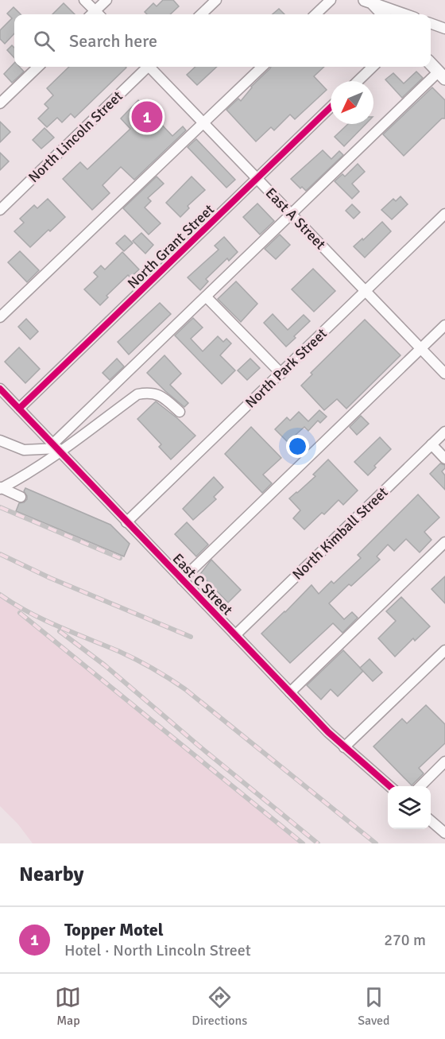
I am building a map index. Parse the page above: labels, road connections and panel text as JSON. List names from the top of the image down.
{
  "streets": {
    "street": [
      "North Lincoln Street",
      "East A Street",
      "North Grant Street",
      "North Park Street",
      "North Kimball Street",
      "East C Street"
    ]
  },
  "crossings": [
    ["East A Street", "North Grant Street"],
    ["East A Street", "North Park Street"],
    ["North Grant Street", "East C Street"],
    ["North Park Street", "East C Street"],
    ["North Kimball Street", "East C Street"]
  ],
  "north": "bottom left",
  "page": {
    "search": "Search here",
    "pins": "1",
    "heading": "Nearby",
    "list": [
      {
        "mark": "1",
        "name": "Topper Motel",
        "note": "Hotel · North Lincoln Street",
        "value": "270 m"
      }
    ],
    "nav": ["Map", "Directions", "Saved"]
  }
}
